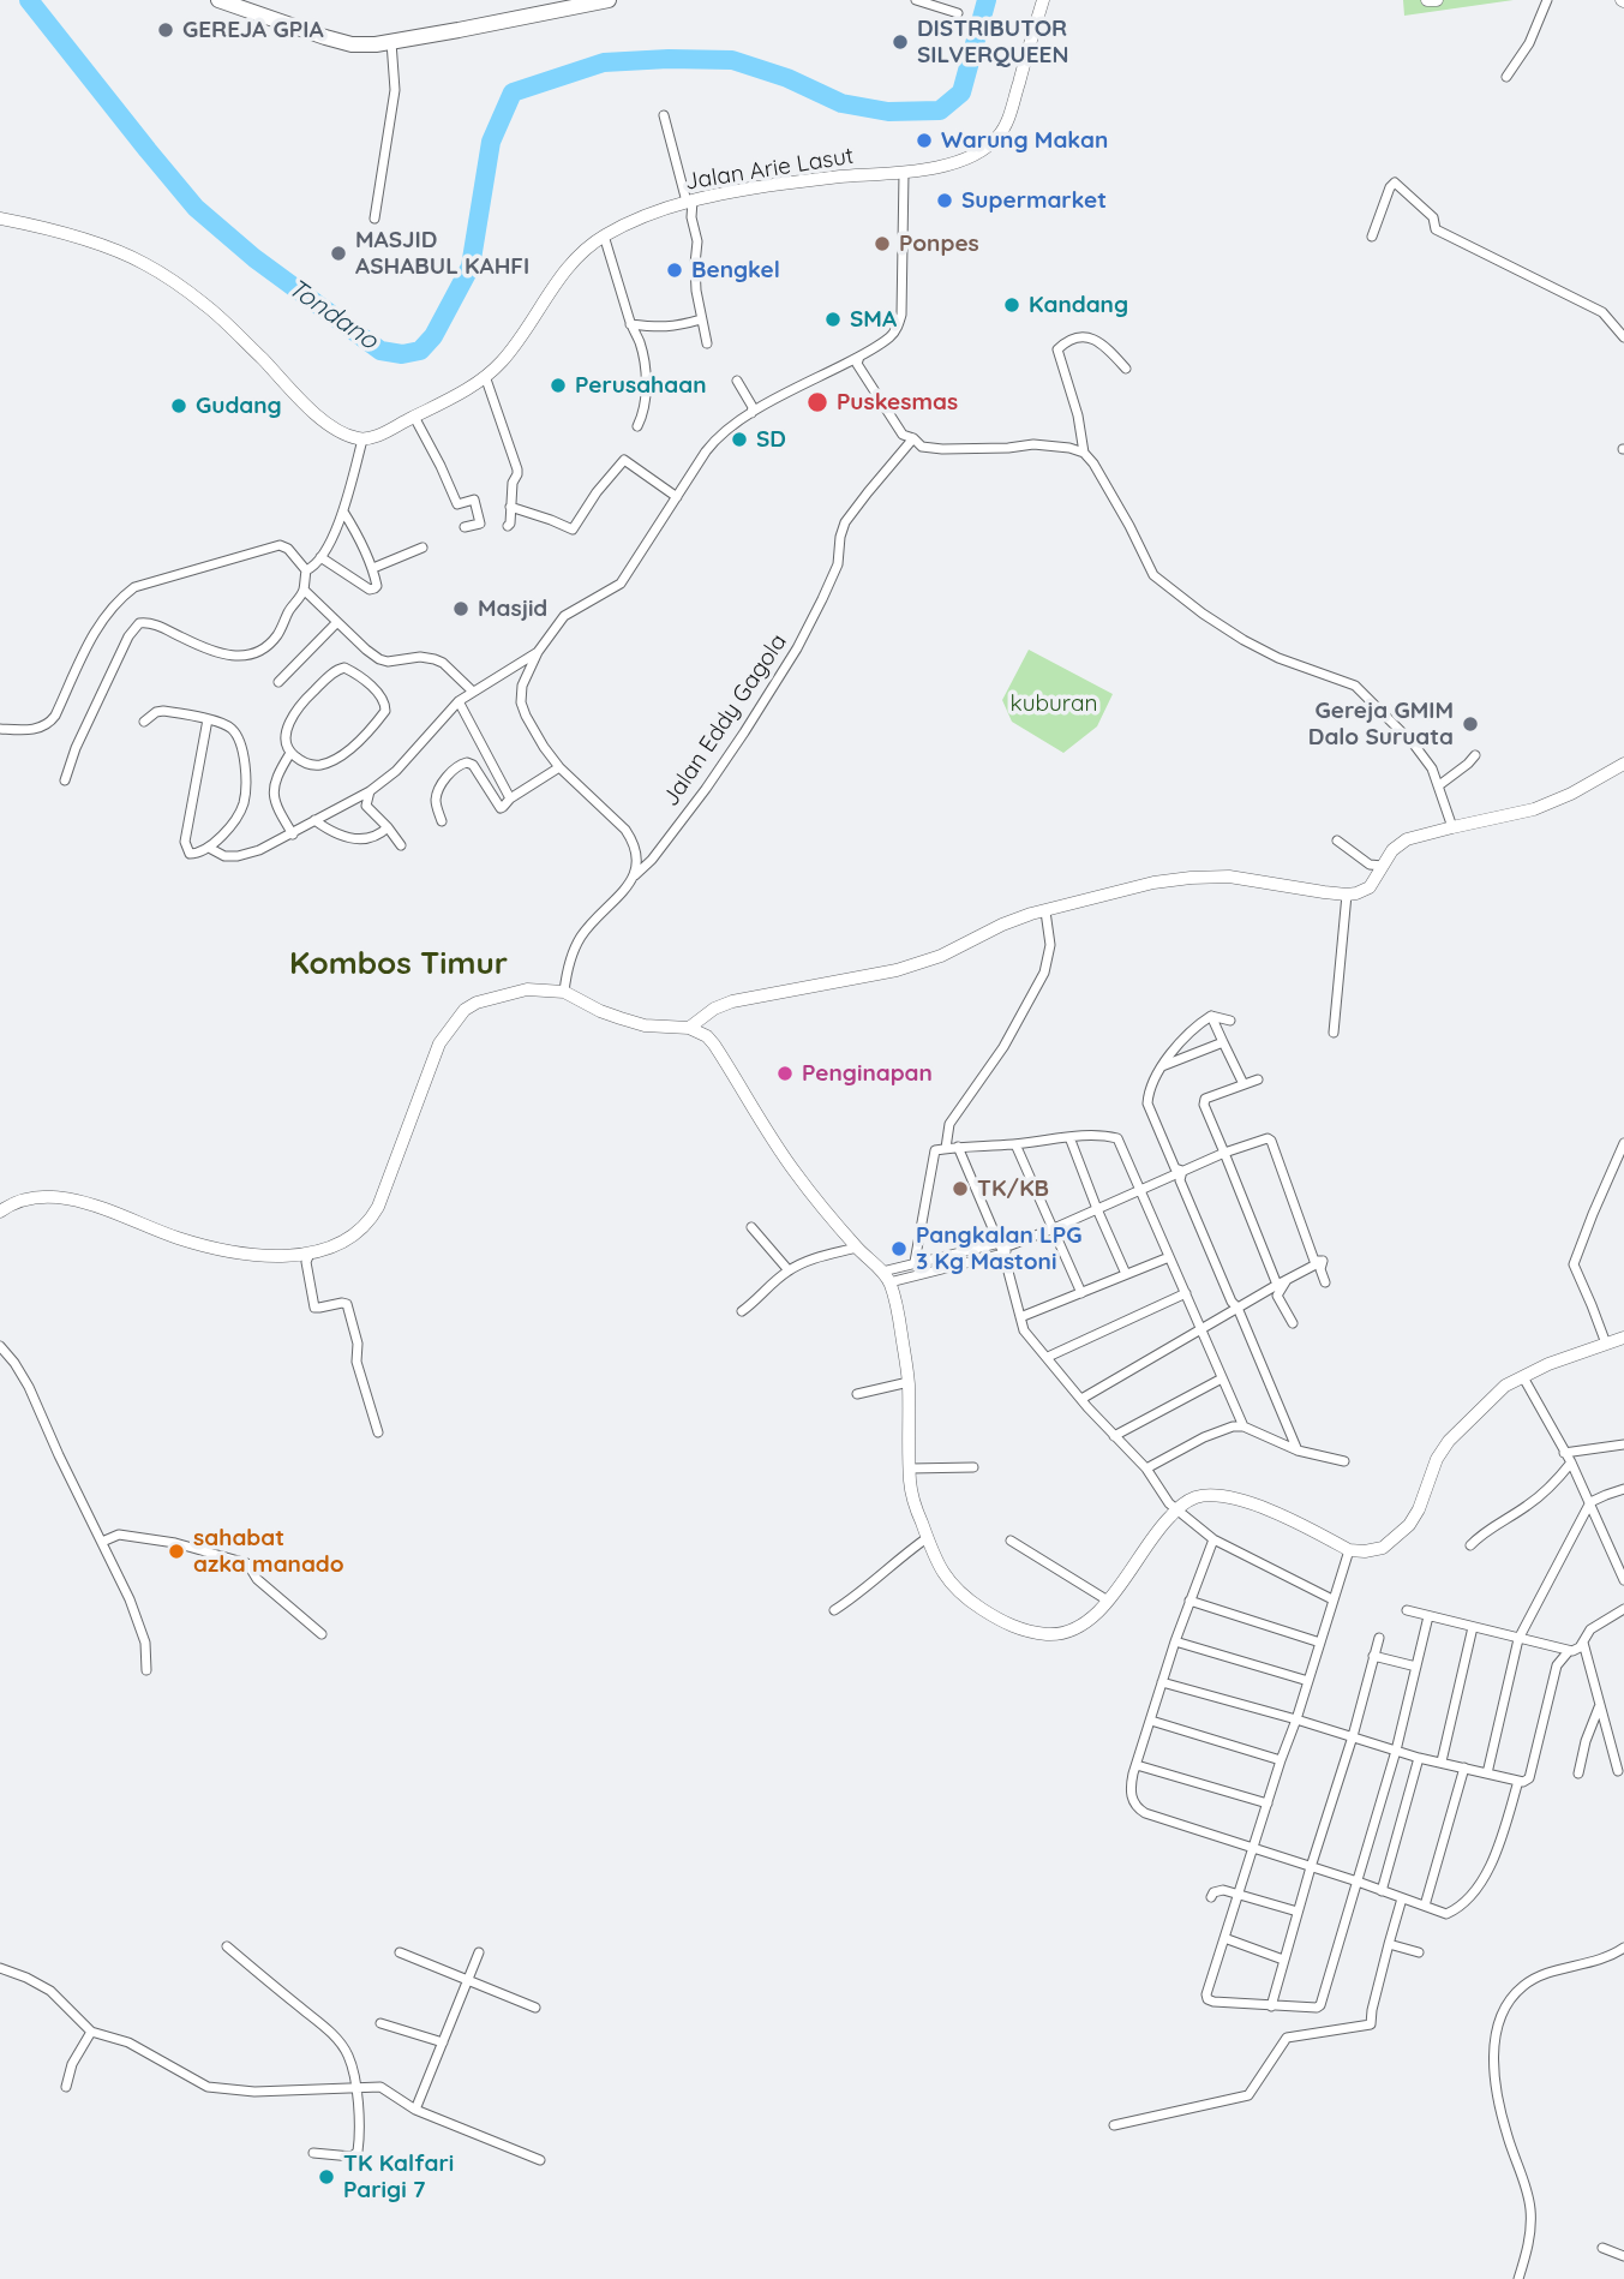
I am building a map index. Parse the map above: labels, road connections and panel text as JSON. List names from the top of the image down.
{
  "streets": {
    "street": ["Jalan Arie Lasut", "Jalan Eddy Gagola"]
  },
  "districts": ["Kombos Timur"],
  "water": ["Tondano"],
  "parks": ["kuburan"],
  "places": [
    "GEREJA GPIA",
    "DISTRIBUTOR SILVERQUEEN",
    "Warung Makan",
    "Supermarket",
    "Ponpes",
    "MASJID ASHABUL KAHFI",
    "Bengkel",
    "Kandang",
    "SMA",
    "Perusahaan",
    "Puskesmas",
    "Gudang",
    "SD",
    "Masjid",
    "Gereja GMIM Dalo Suruata",
    "Penginapan",
    "TK/KB",
    "Pangkalan LPG 3 Kg Mastoni",
    "sahabat azka manado",
    "TK Kalfari Parigi 7"
  ]
}
